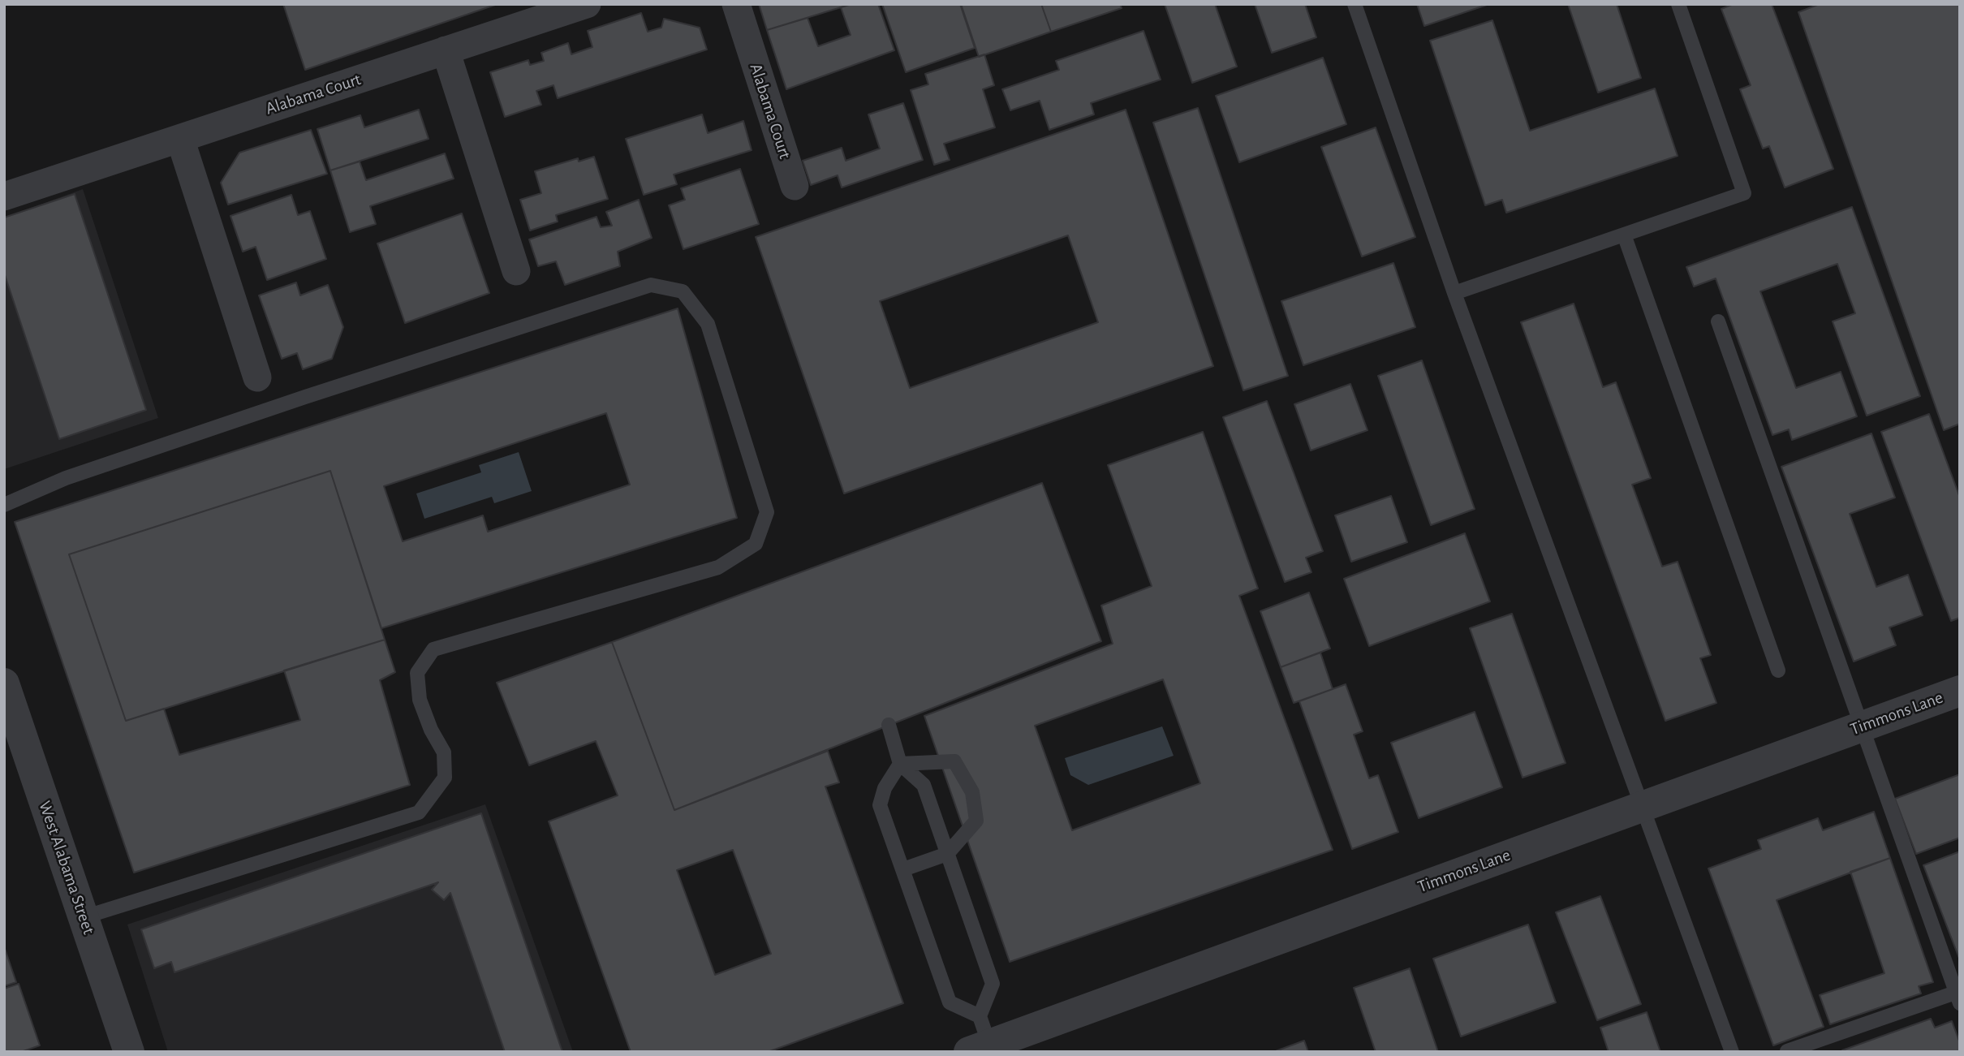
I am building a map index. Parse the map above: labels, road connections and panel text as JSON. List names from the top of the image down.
{
  "streets": {
    "street": ["Alabama Court", "Timmons Lane", "West Alabama Street"]
  }
}
